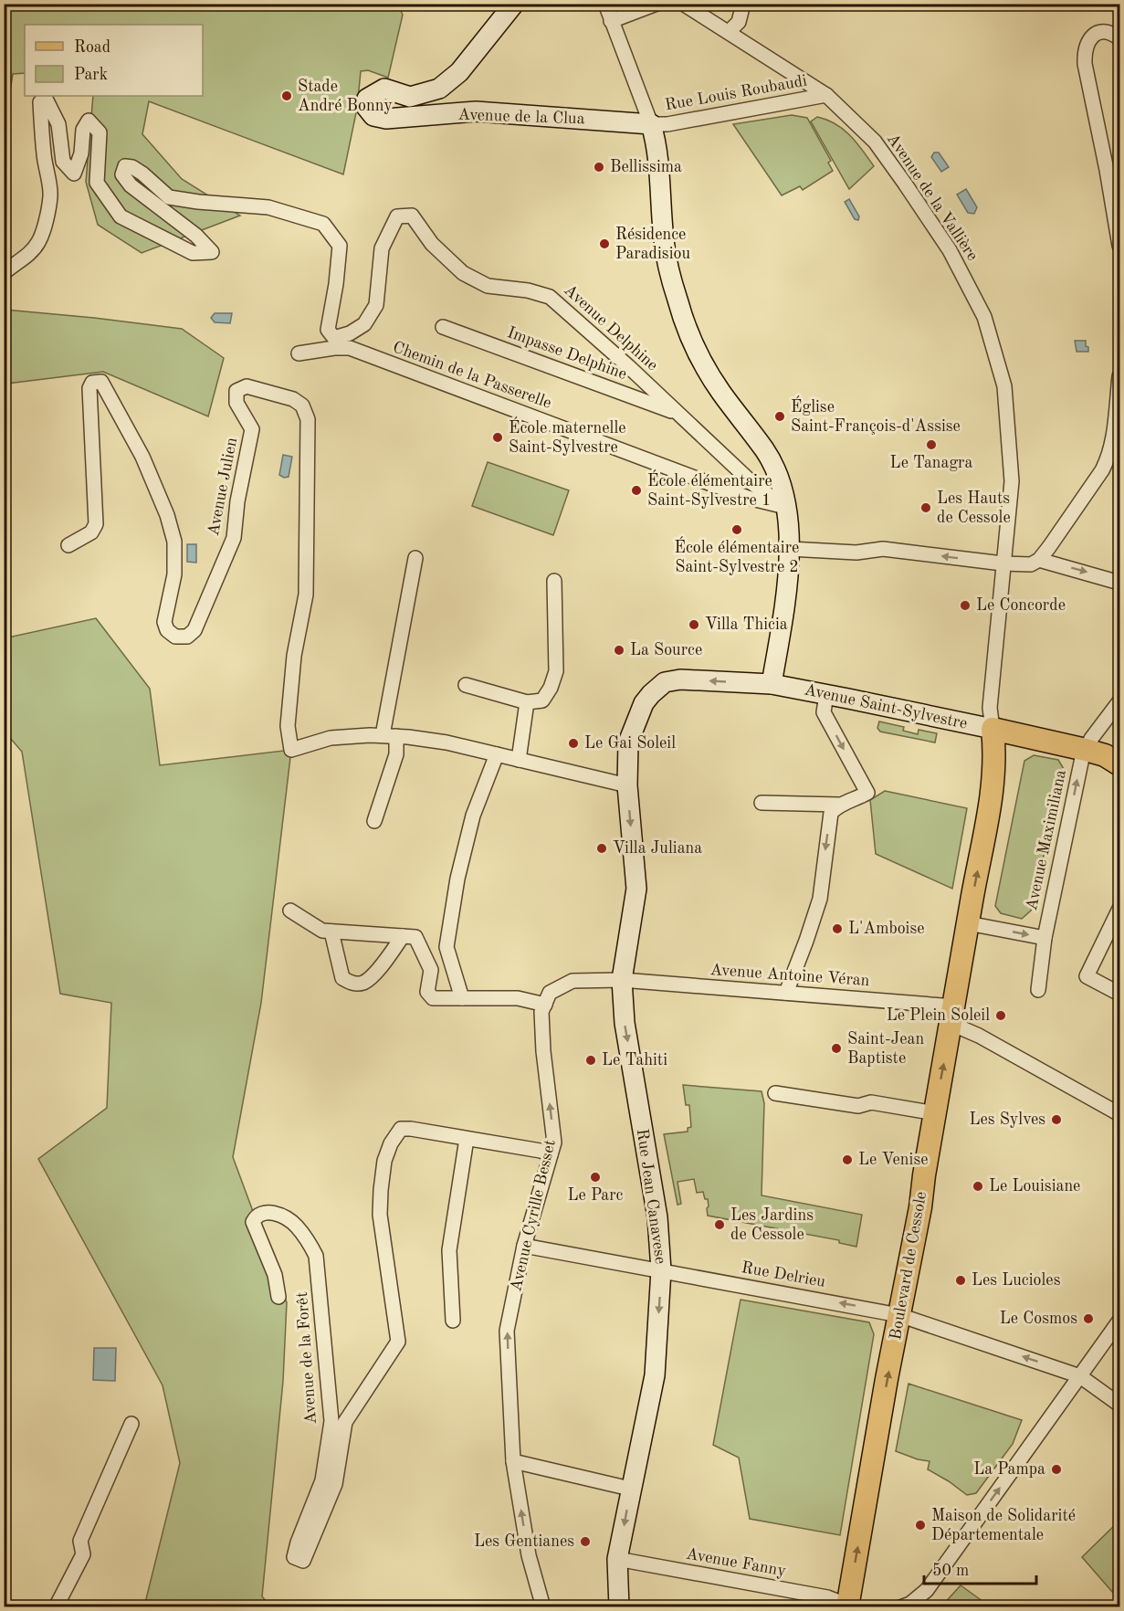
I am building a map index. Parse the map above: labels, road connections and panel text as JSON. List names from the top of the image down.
{
  "streets": {
    "main road": ["Avenue Saint-Sylvestre", "Boulevard de Cessole"],
    "street": [
      "Rue Louis Roubaudi",
      "Avenue de la Clua",
      "Avenue de la Vallière",
      "Avenue Delphine",
      "Impasse Delphine",
      "Chemin de la Passerelle",
      "Avenue Julien",
      "Avenue Maximiliana",
      "Avenue Antoine Véran",
      "Rue Jean Canavese",
      "Avenue Cyrille Besset",
      "Rue Delrieu",
      "Avenue de la Forêt",
      "Avenue Fanny"
    ]
  },
  "crossings": [
    ["Rue Louis Roubaudi", "Avenue de la Clua"],
    ["Rue Louis Roubaudi", "Avenue de la Vallière"],
    ["Avenue de la Vallière", "Avenue Saint-Sylvestre"],
    ["Avenue de la Vallière", "Boulevard de Cessole"],
    ["Avenue Delphine", "Impasse Delphine"],
    ["Avenue Delphine", "Chemin de la Passerelle"],
    ["Avenue Julien", "Avenue Saint-Sylvestre"],
    ["Avenue Saint-Sylvestre", "Avenue Maximiliana"],
    ["Avenue Saint-Sylvestre", "Boulevard de Cessole"],
    ["Avenue Antoine Véran", "Rue Jean Canavese"],
    ["Avenue Antoine Véran", "Boulevard de Cessole"],
    ["Rue Jean Canavese", "Rue Delrieu"],
    ["Rue Jean Canavese", "Avenue Fanny"],
    ["Avenue Cyrille Besset", "Rue Delrieu"],
    ["Avenue Cyrille Besset", "Avenue de la Forêt"],
    ["Boulevard de Cessole", "Rue Delrieu"],
    ["Boulevard de Cessole", "Avenue Fanny"]
  ],
  "one_way": [
    "Avenue Maximiliana",
    "Rue Jean Canavese",
    "Avenue Cyrille Besset",
    "Boulevard de Cessole",
    "Rue Delrieu"
  ],
  "places": [
    "Stade André Bonny",
    "Bellissima",
    "Résidence Paradisiou",
    "Église Saint-François-d'Assise",
    "École maternelle Saint-Sylvestre",
    "Le Tanagra",
    "École élémentaire Saint-Sylvestre 1",
    "Les Hauts de Cessole",
    "École élémentaire Saint-Sylvestre 2",
    "Le Concorde",
    "Villa Thicia",
    "La Source",
    "Le Gai Soleil",
    "Villa Juliana",
    "L'Amboise",
    "Le Plein Soleil",
    "Saint-Jean Baptiste",
    "Le Tahiti",
    "Les Sylves",
    "Le Venise",
    "Le Parc",
    "Le Louisiane",
    "Les Jardins de Cessole",
    "Les Lucioles",
    "Le Cosmos",
    "La Pampa",
    "Maison de Solidarité Départementale",
    "Les Gentianes"
  ],
  "legend": ["Road", "Park"],
  "scale_bar": "50 m"
}
